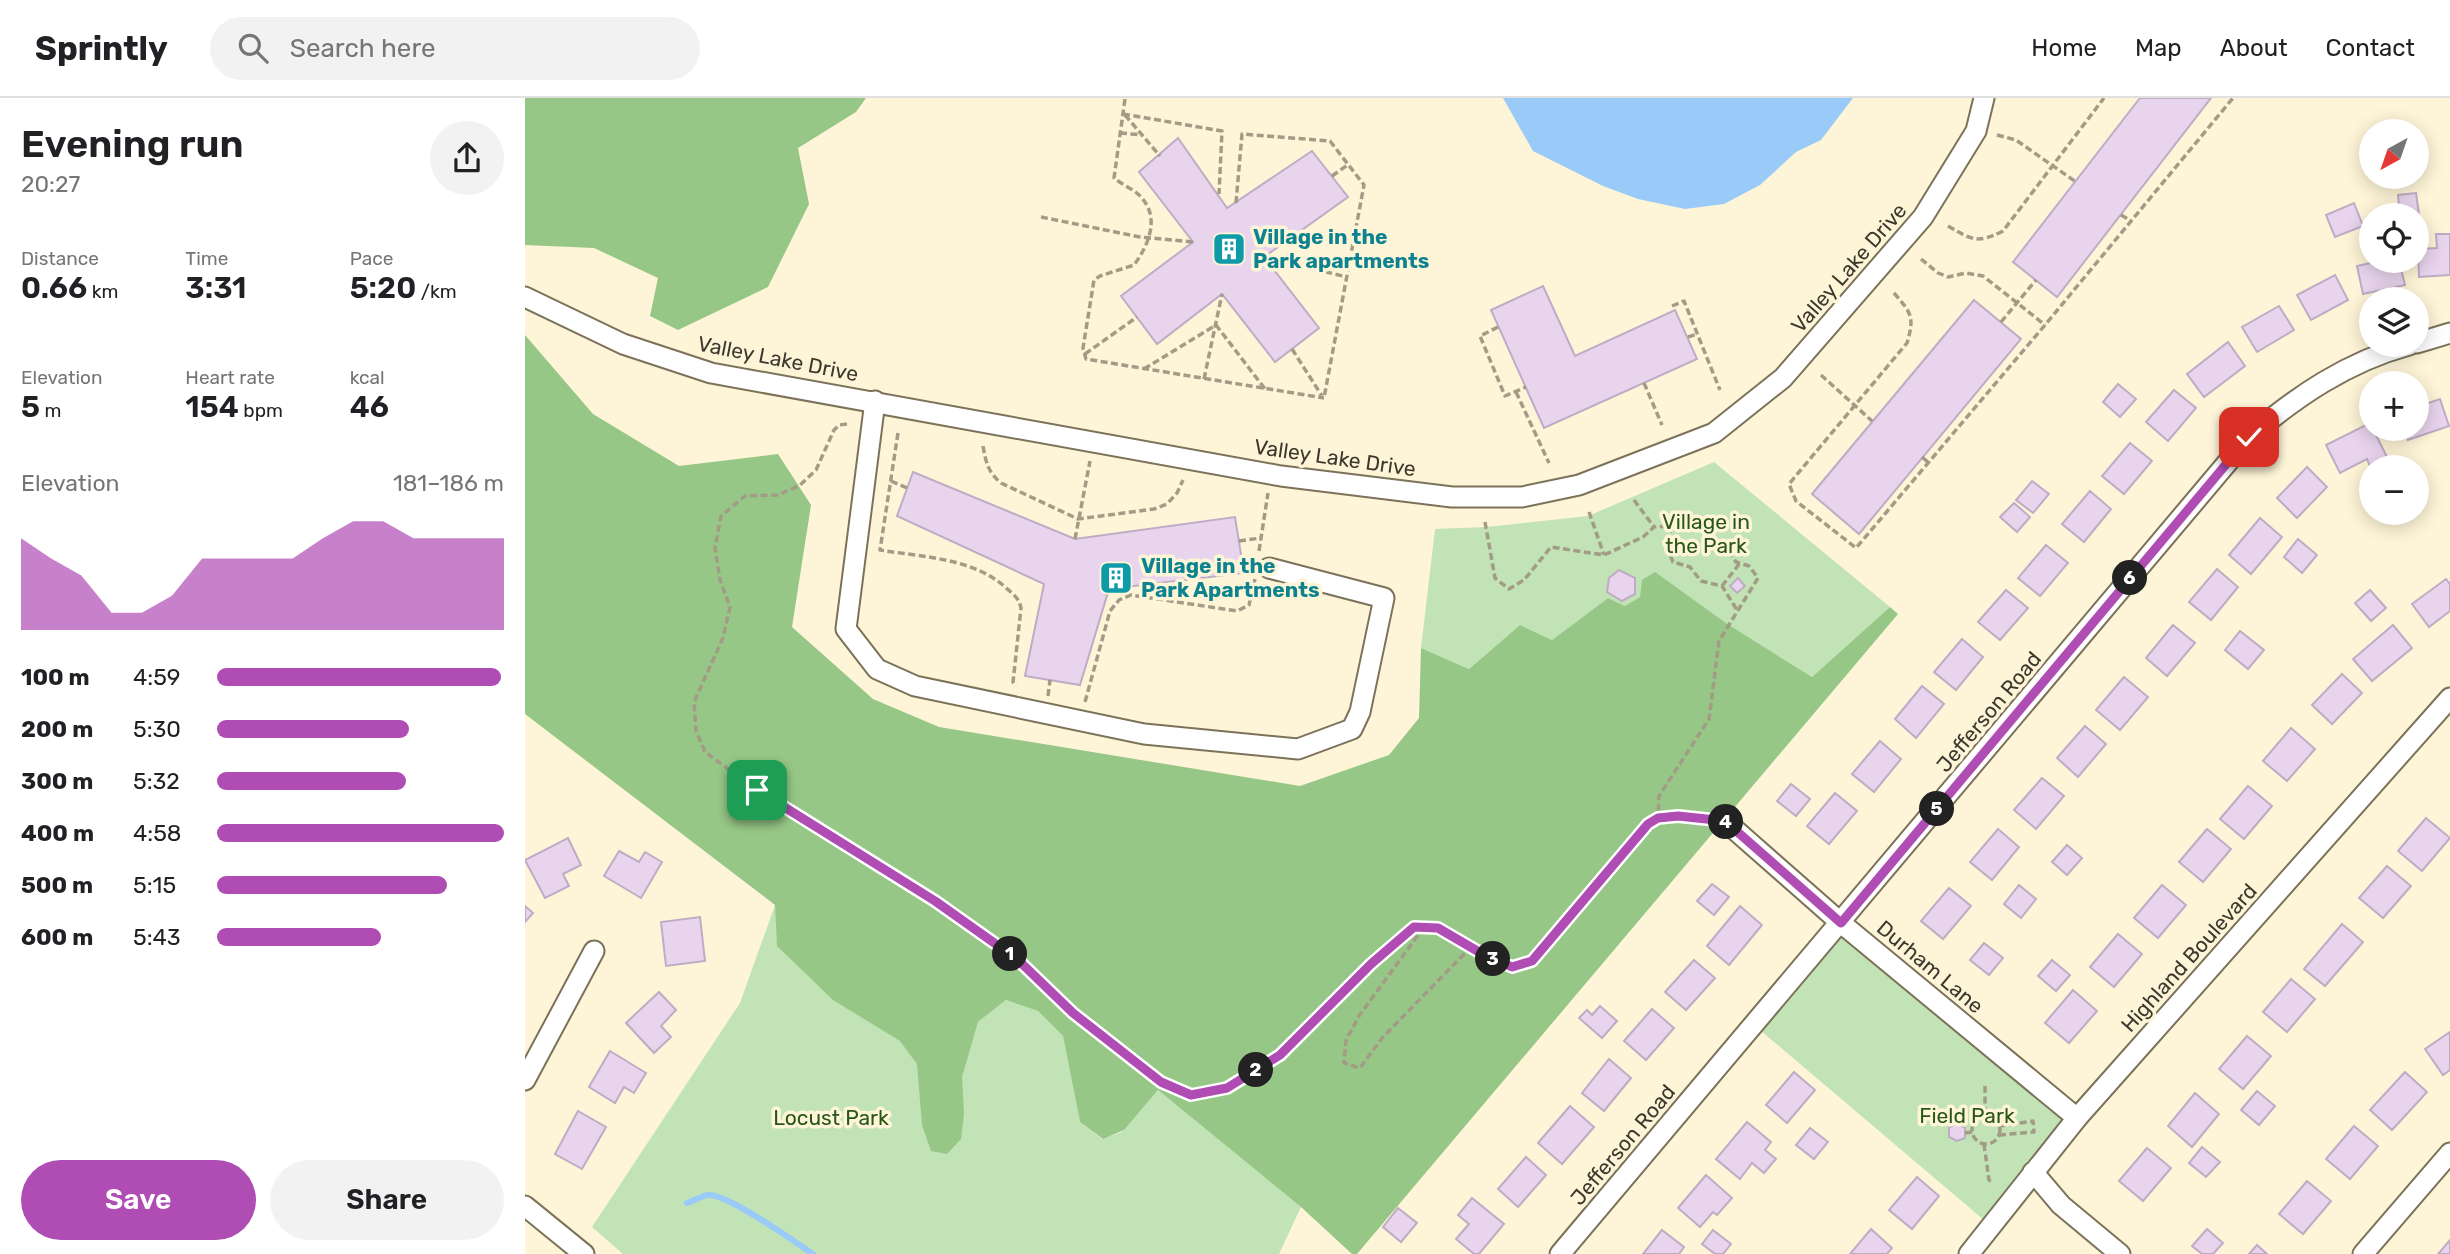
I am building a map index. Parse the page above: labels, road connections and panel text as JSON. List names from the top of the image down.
{
  "streets": {
    "street": [
      "Valley Lake Drive",
      "Jefferson Road",
      "Highland Boulevard",
      "Durham Lane"
    ]
  },
  "crossings": [
    ["Jefferson Road", "Durham Lane"],
    ["Highland Boulevard", "Durham Lane"]
  ],
  "parks": ["Village in the Park", "Field Park", "Locust Park"],
  "places": {
    "building": ["Village in the Park apartments", "Village in the Park Apartments"]
  },
  "north": "bottom left",
  "page": {
    "header": "Sprintly",
    "search": "Search here",
    "nav": [
      "Home",
      "Map",
      "About",
      "Contact"
    ],
    "heading": ["Evening run", "20:27"],
    "map_buttons": ["+", "−"],
    "stats": [
      ["Distance", "0.66 km"],
      ["Time", "3:31"],
      ["Pace", "5:20 /km"],
      ["Elevation", "5 m"],
      ["Heart rate", "154 bpm"],
      ["kcal", "46"]
    ],
    "chart": ["Elevation", "181–186 m"],
    "pins": [
      "6",
      "5",
      "4",
      "1",
      "3",
      "2"
    ],
    "list": [
      {
        "name": "100 m",
        "note": "4:59"
      },
      {
        "name": "200 m",
        "note": "5:30"
      },
      {
        "name": "300 m",
        "note": "5:32"
      },
      {
        "name": "400 m",
        "note": "4:58"
      },
      {
        "name": "500 m",
        "note": "5:15"
      },
      {
        "name": "600 m",
        "note": "5:43"
      }
    ],
    "buttons": ["Save", "Share"]
  }
}
